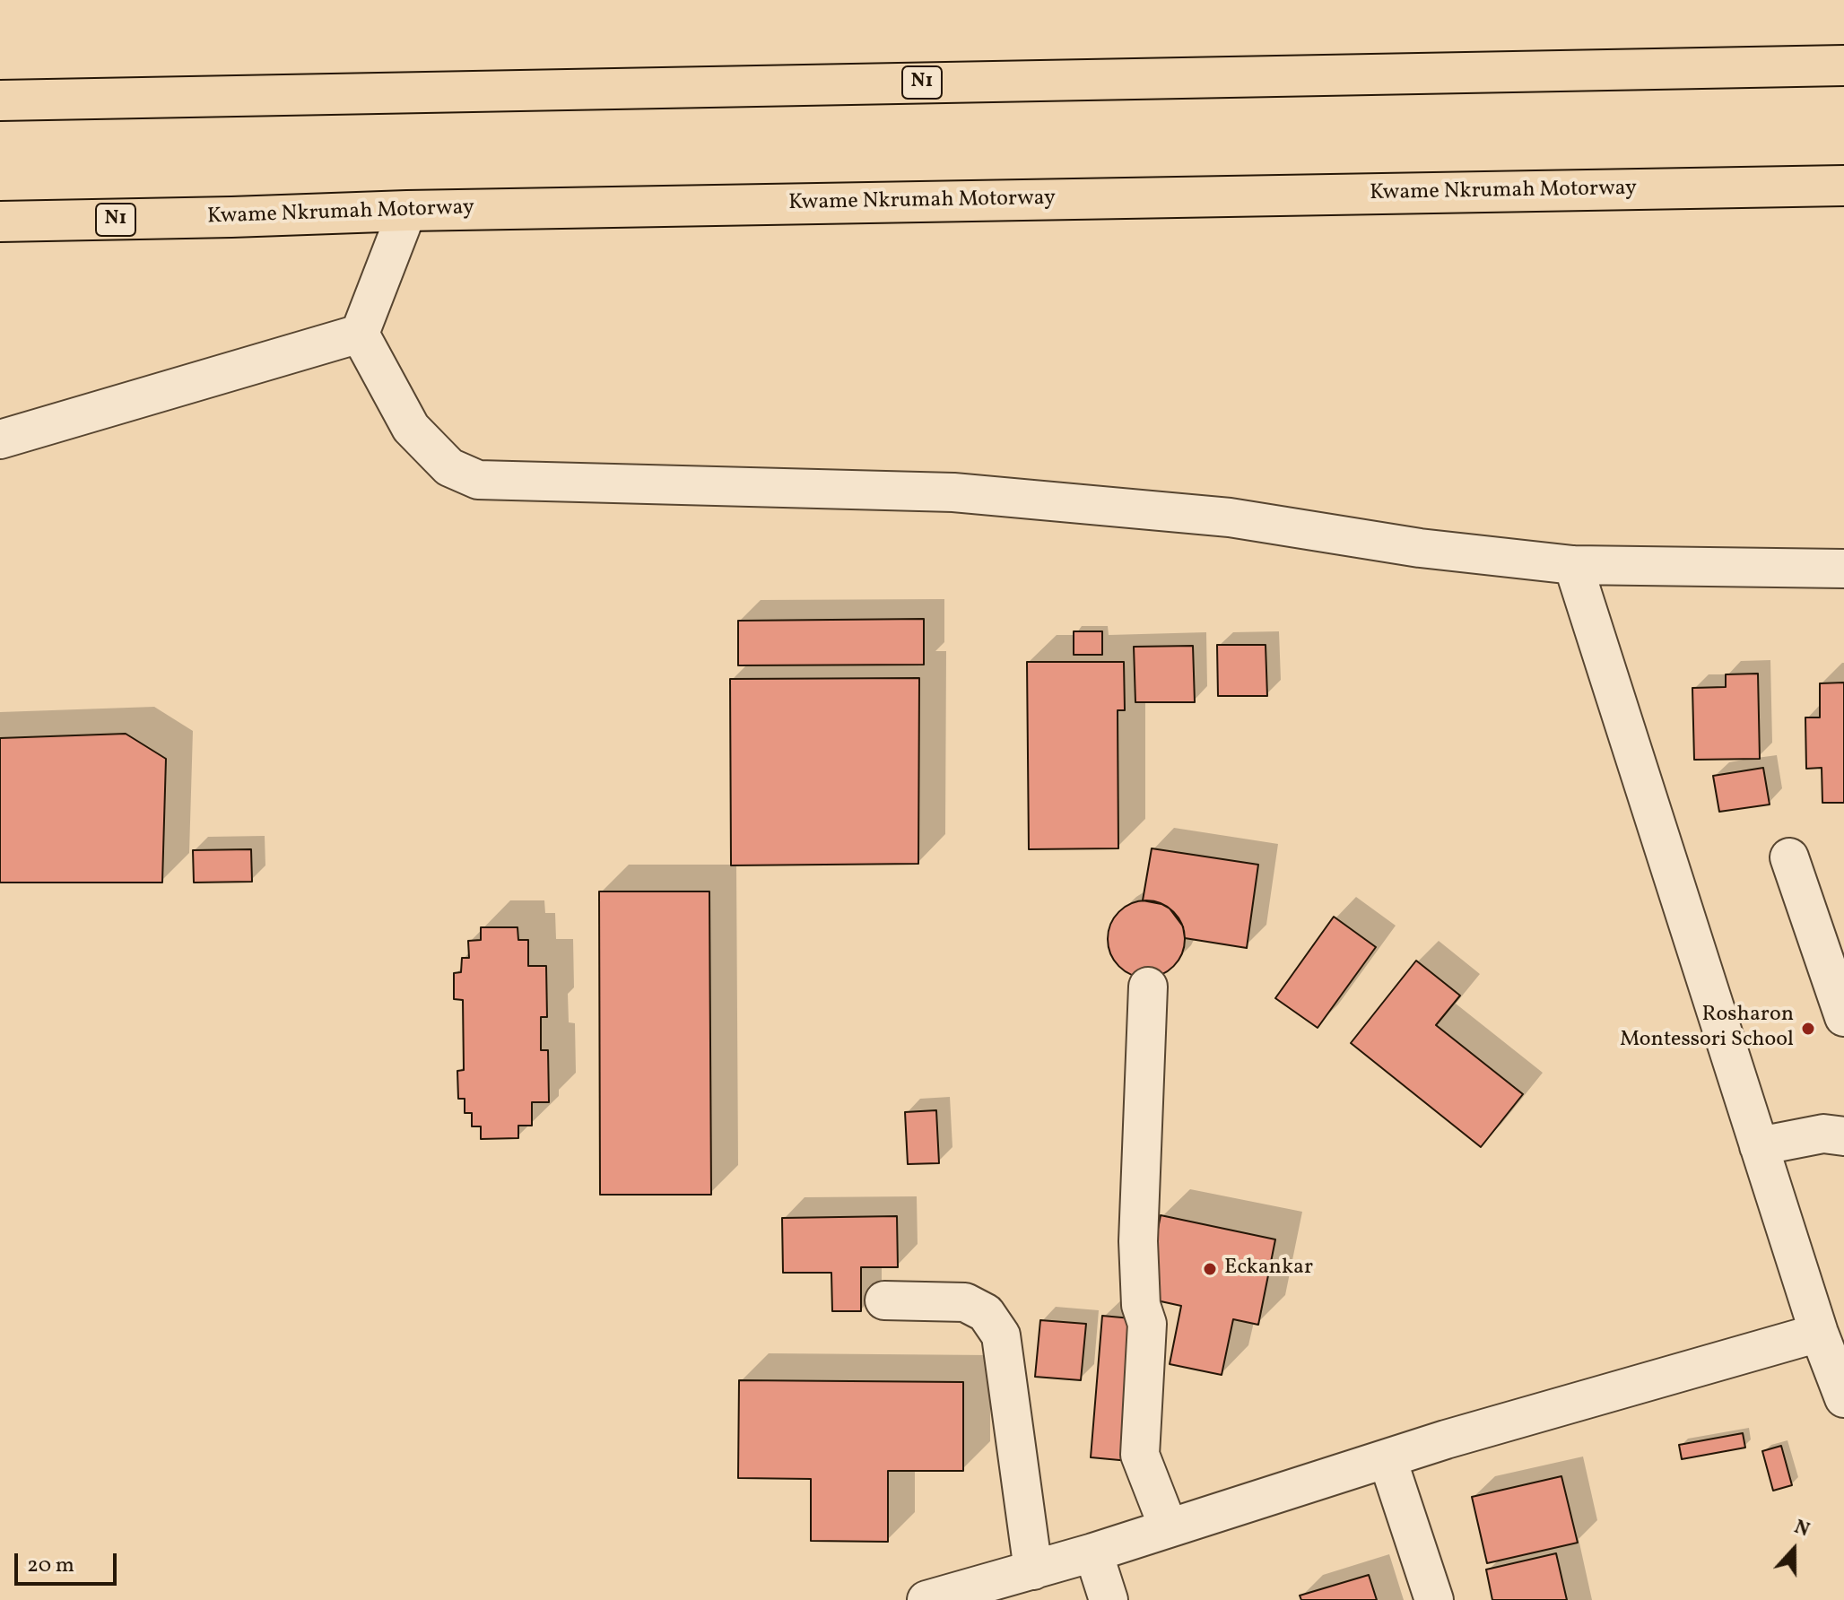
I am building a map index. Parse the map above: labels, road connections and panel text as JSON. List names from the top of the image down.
{
  "streets": {
    "highway": ["N1", "Kwame Nkrumah Motorway"]
  },
  "places": ["Rosharon Montessori School", "Eckankar"],
  "scale_bar": "20 m",
  "north": "top"
}
